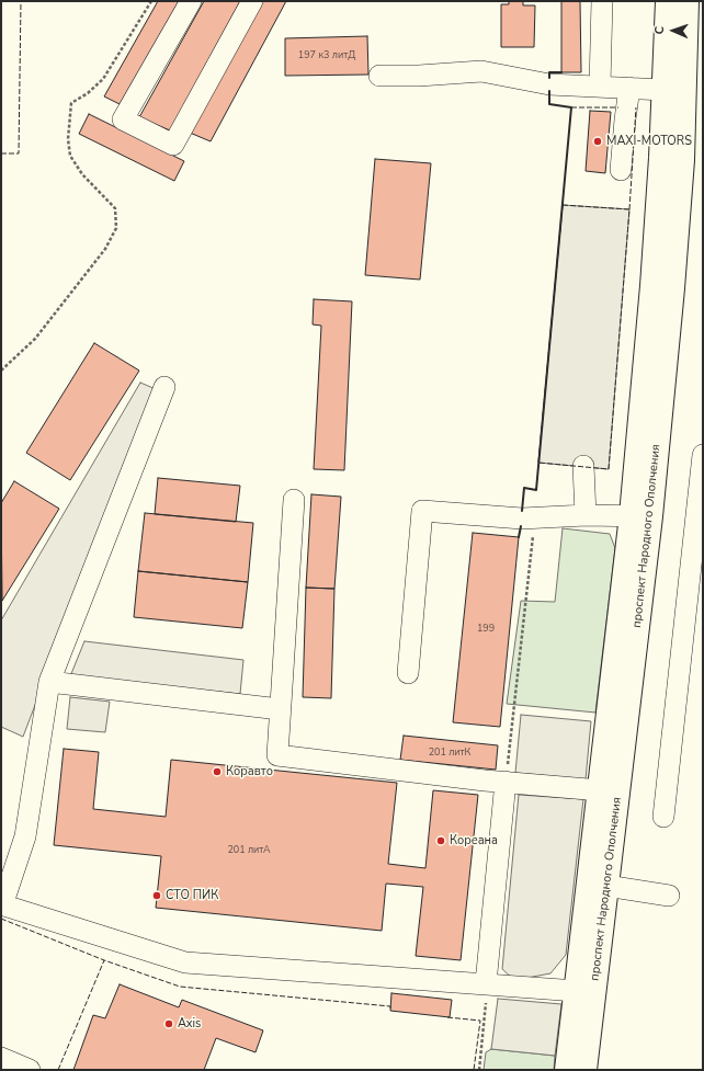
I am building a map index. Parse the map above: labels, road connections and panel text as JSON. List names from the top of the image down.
{
  "streets": {
    "main road": ["проспект Народного Ополчения"]
  },
  "places": [
    "MAXI-MOTORS",
    "Коравто",
    "Кореана",
    "СТО ПИК",
    "Axis"
  ],
  "house_numbers": [
    "197 к3 литД",
    "199",
    "201 литК",
    "201 литА"
  ],
  "north": "left"
}
